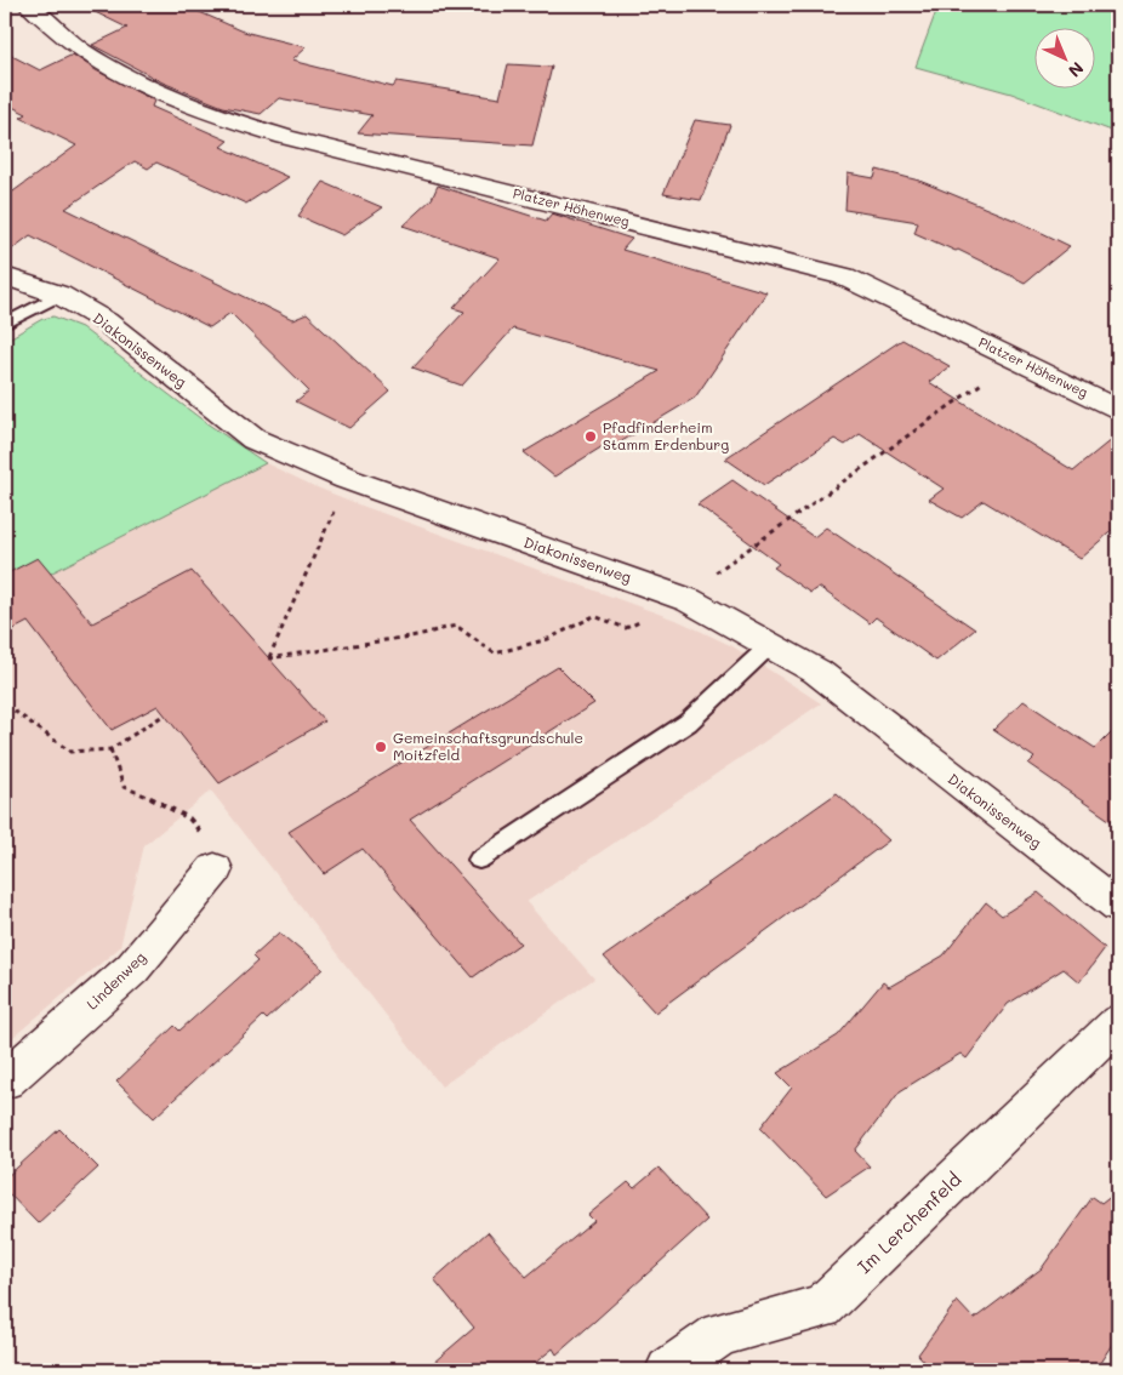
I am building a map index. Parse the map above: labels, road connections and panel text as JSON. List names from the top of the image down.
{
  "streets": {
    "street": [
      "Platzer Höhenweg",
      "Diakonissenweg",
      "Lindenweg",
      "Im Lerchenfeld"
    ]
  },
  "places": ["Pfadfinderheim Stamm Erdenburg", "Gemeinschaftsgrundschule Moitzfeld"],
  "north": "bottom right"
}
